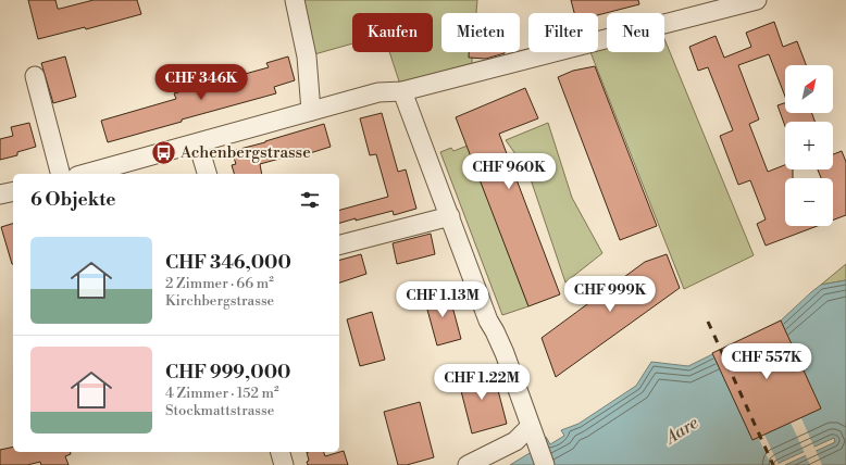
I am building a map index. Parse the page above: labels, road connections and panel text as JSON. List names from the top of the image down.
{
  "water": ["Aare"],
  "places": {
    "bus stop": ["Achenbergstrasse"]
  },
  "north": "top right",
  "page": {
    "chip": [
      "Kaufen",
      "Mieten",
      "Filter",
      "Neu"
    ],
    "price": [
      "CHF 346K",
      "CHF 960K",
      "CHF 999K",
      "CHF 1.13M",
      "CHF 557K",
      "CHF 1.22M"
    ],
    "map_buttons": ["+", "−"],
    "heading": "6 Objekte",
    "list": [
      {
        "name": "CHF 346,000",
        "note": "2 Zimmer · 66 m² · Kirchbergstrasse"
      },
      {
        "name": "CHF 999,000",
        "note": "4 Zimmer · 152 m² · Stockmattstrasse"
      }
    ]
  }
}
